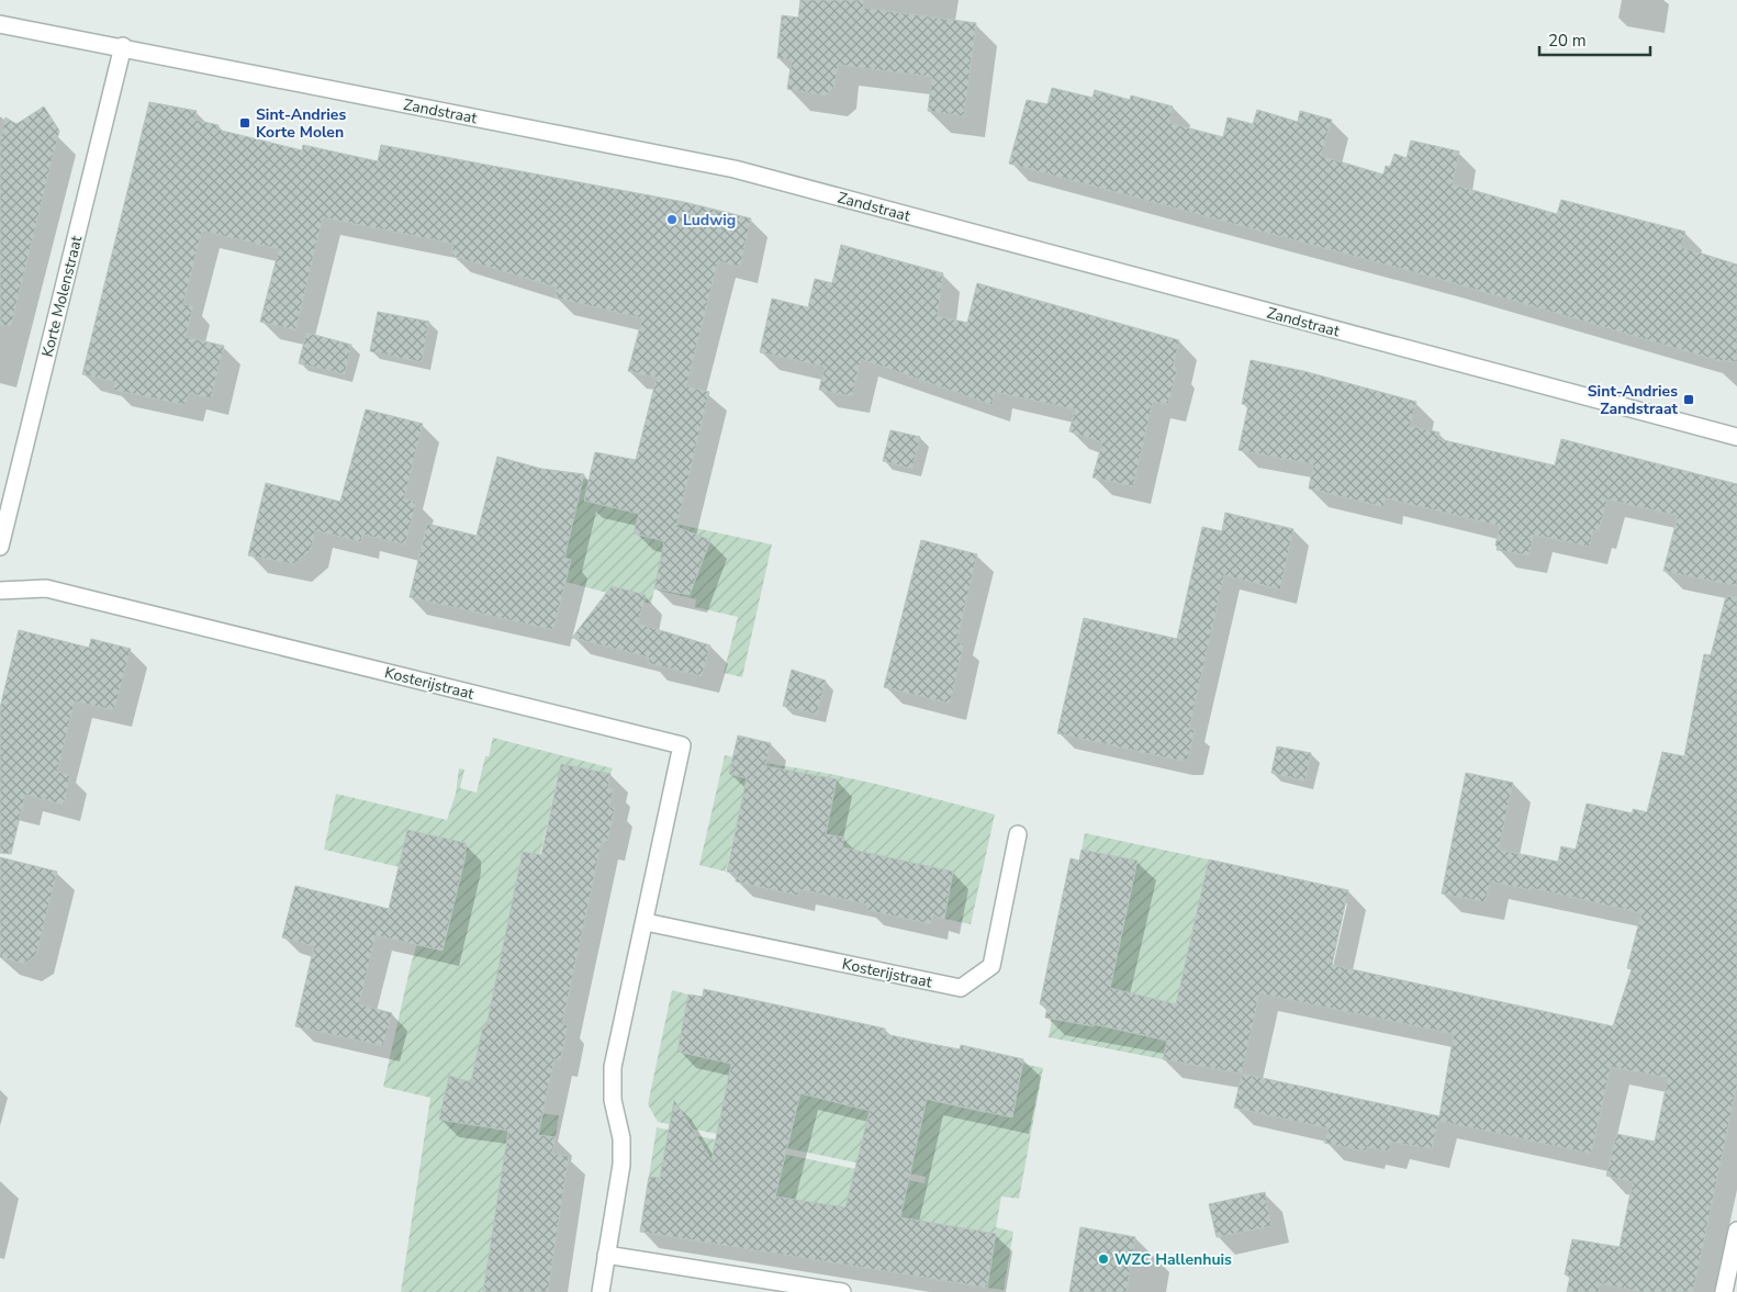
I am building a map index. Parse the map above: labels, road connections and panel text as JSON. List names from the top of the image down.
{
  "streets": {
    "street": ["Zandstraat", "Korte Molenstraat", "Kosterijstraat"]
  },
  "crossings": [
    ["Zandstraat", "Korte Molenstraat"]
  ],
  "places": {
    "transit": ["Sint-Andries Korte Molen", "Sint-Andries Zandstraat"],
    "other": ["Ludwig", "WZC Hallenhuis"]
  },
  "scale_bar": "20 m"
}
